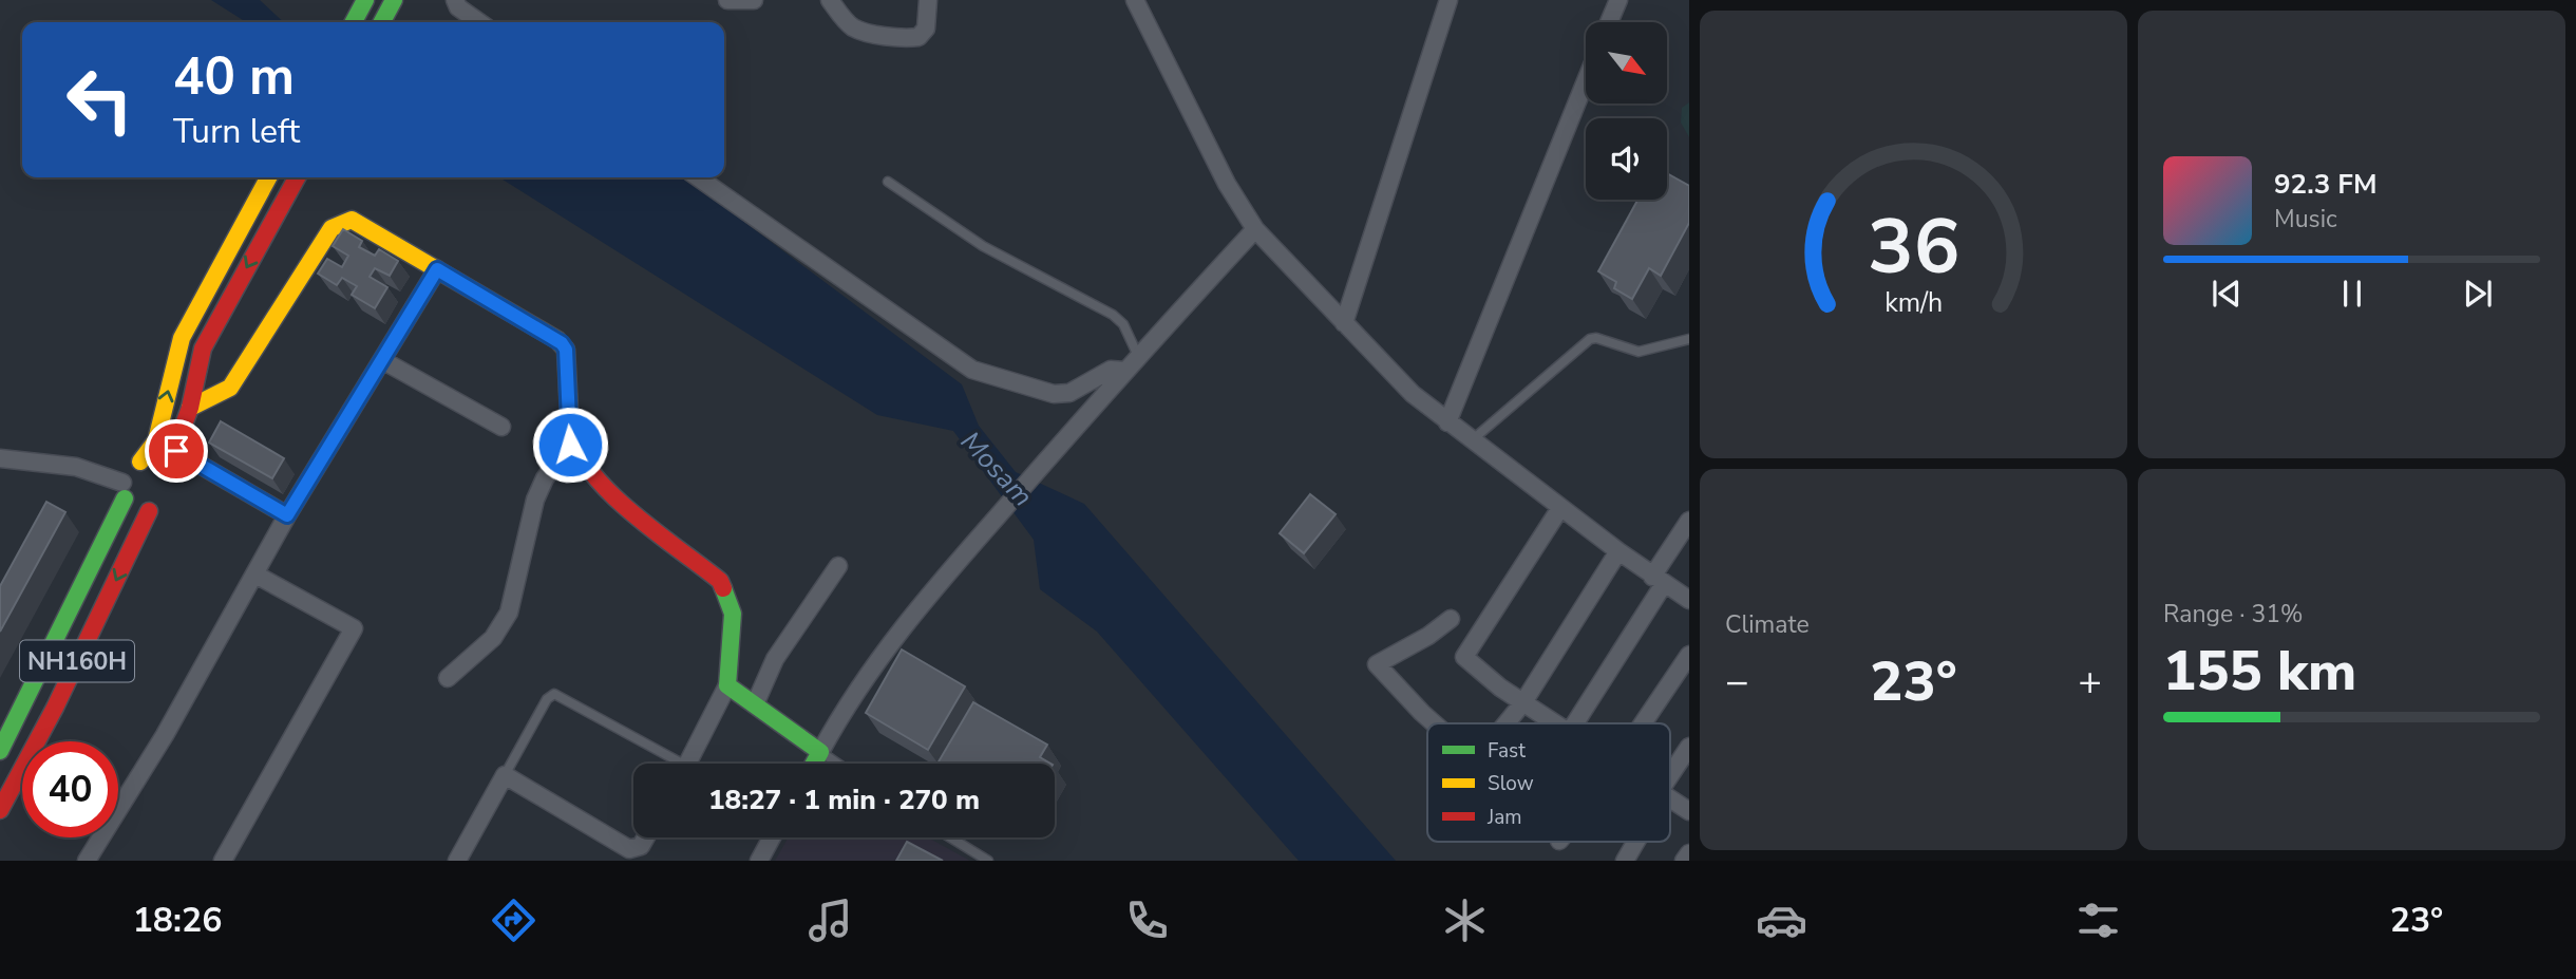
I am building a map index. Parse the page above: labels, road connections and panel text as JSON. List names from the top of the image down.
{
  "streets": {
    "main road": ["NH160H"]
  },
  "water": ["Mosam"],
  "legend": ["Fast", "Slow", "Jam"],
  "north": "bottom right",
  "page": {
    "turn": ["40 m", "Turn left"],
    "song": ["92.3 FM", "Music"],
    "tile": [
      "Climate",
      ["Range · 31%", "155 km"]
    ],
    "heat": ["−", "23°", "+"],
    "limit": "40",
    "trip": "18:27 · 1 min · 270 m",
    "tabs": ["18:26", "23°"],
    "gauge": ["36", "km/h"]
  }
}
